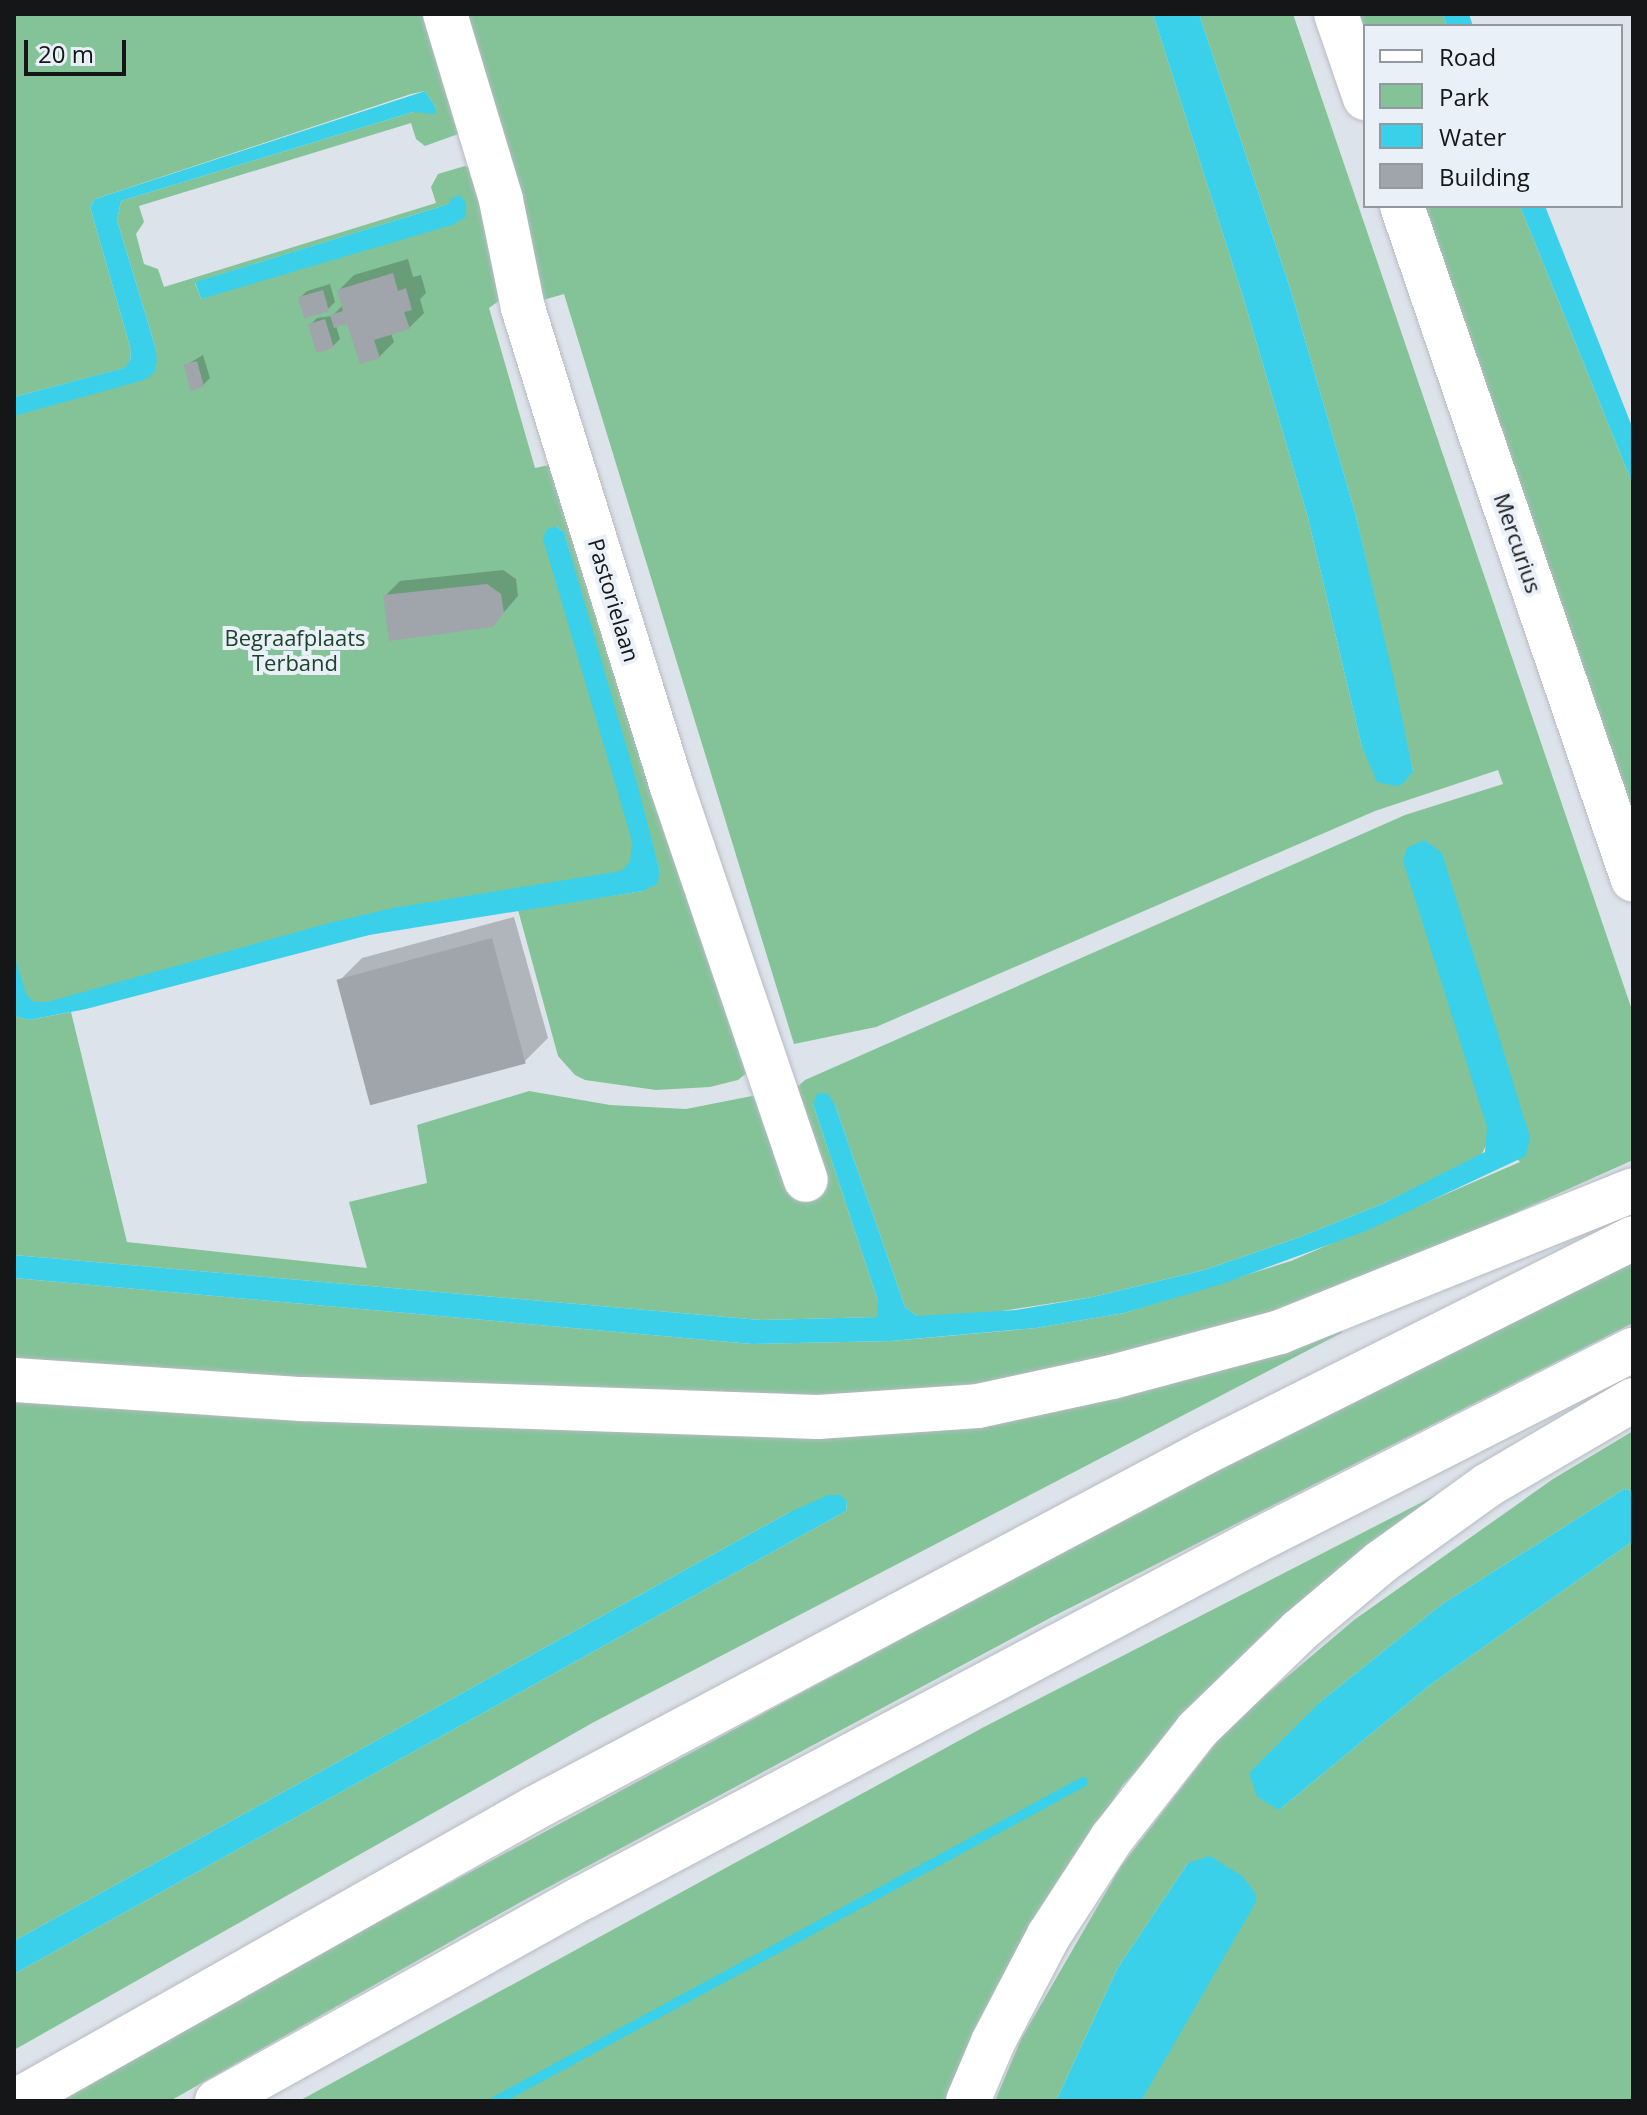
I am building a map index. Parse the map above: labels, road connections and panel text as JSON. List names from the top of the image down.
{
  "streets": {
    "main road": ["Mercurius", "Pastorielaan"]
  },
  "parks": ["Begraafplaats Terband"],
  "legend": [
    "Road",
    "Park",
    "Water",
    "Building"
  ],
  "scale_bar": "20 m"
}
